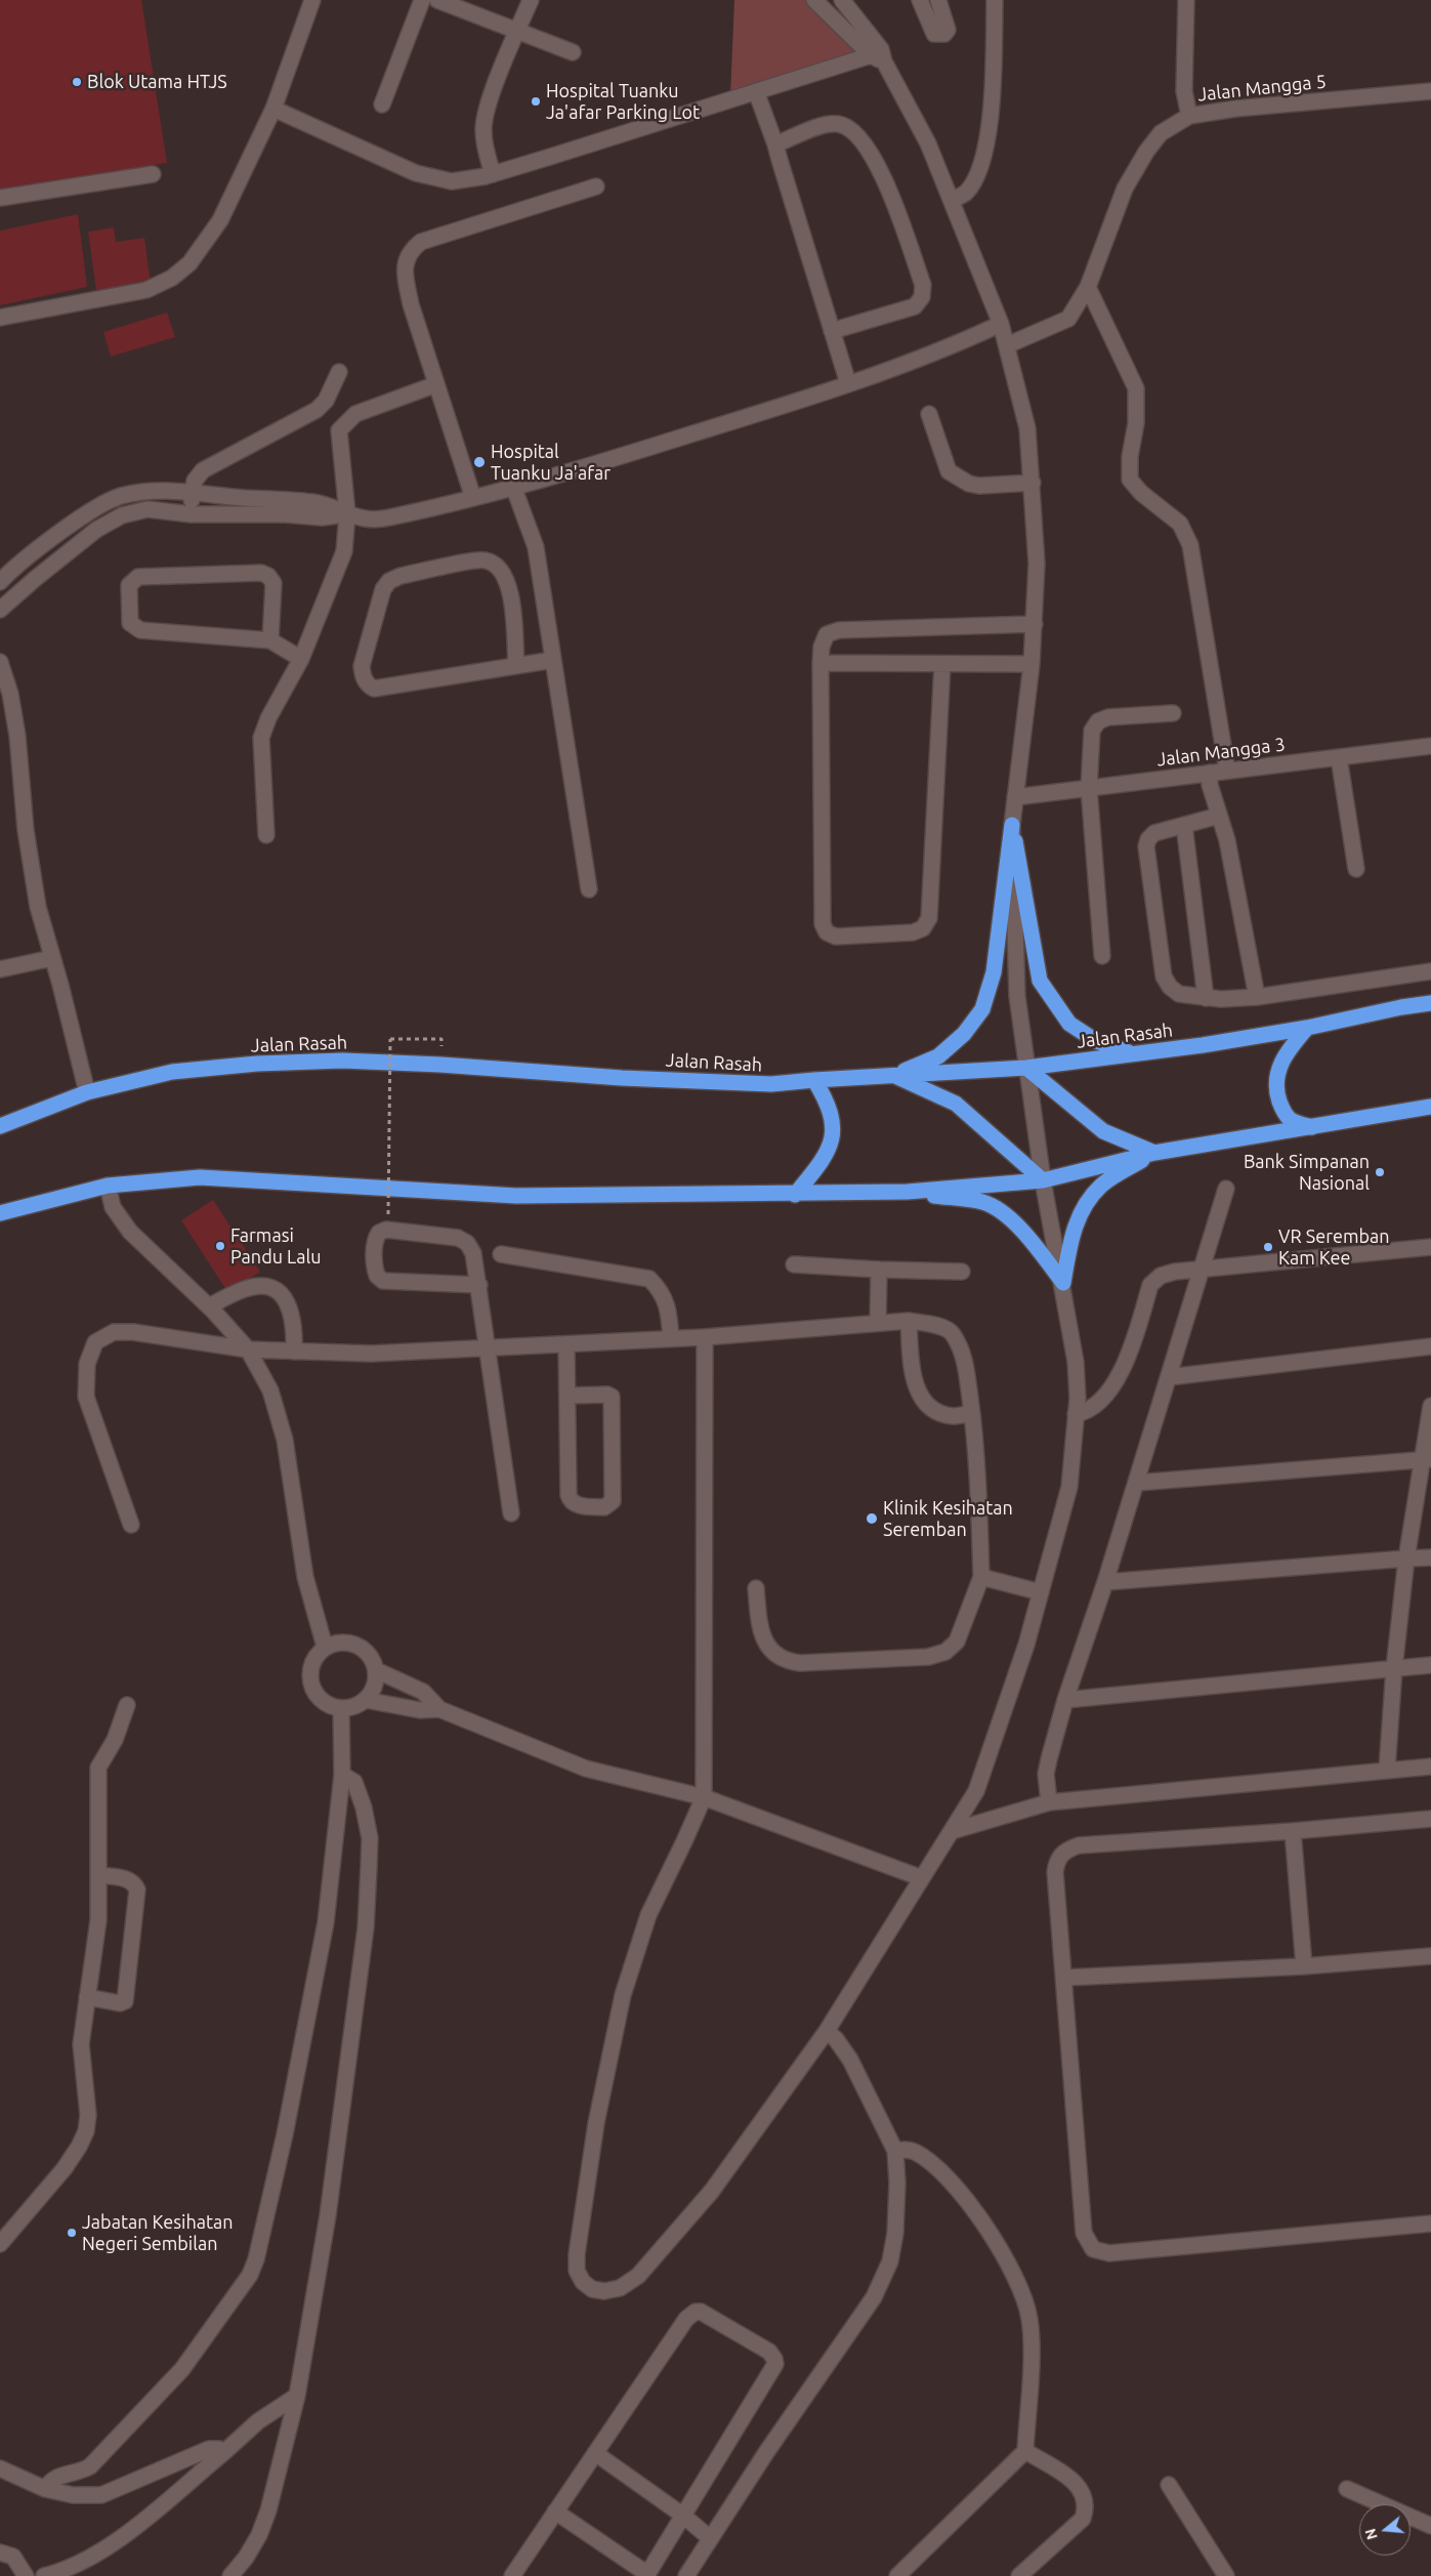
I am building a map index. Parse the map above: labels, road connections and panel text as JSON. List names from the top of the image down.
{
  "streets": {
    "highway": ["Jalan Rasah"],
    "street": ["Jalan Mangga 5", "Jalan Mangga 3"]
  },
  "places": [
    "Blok Utama HTJS",
    "Hospital Tuanku Ja'afar Parking Lot",
    "Hospital Tuanku Ja'afar",
    "Bank Simpanan Nasional",
    "Farmasi Pandu Lalu",
    "VR Seremban Kam Kee",
    "Klinik Kesihatan Seremban",
    "Jabatan Kesihatan Negeri Sembilan"
  ],
  "north": "left"
}
